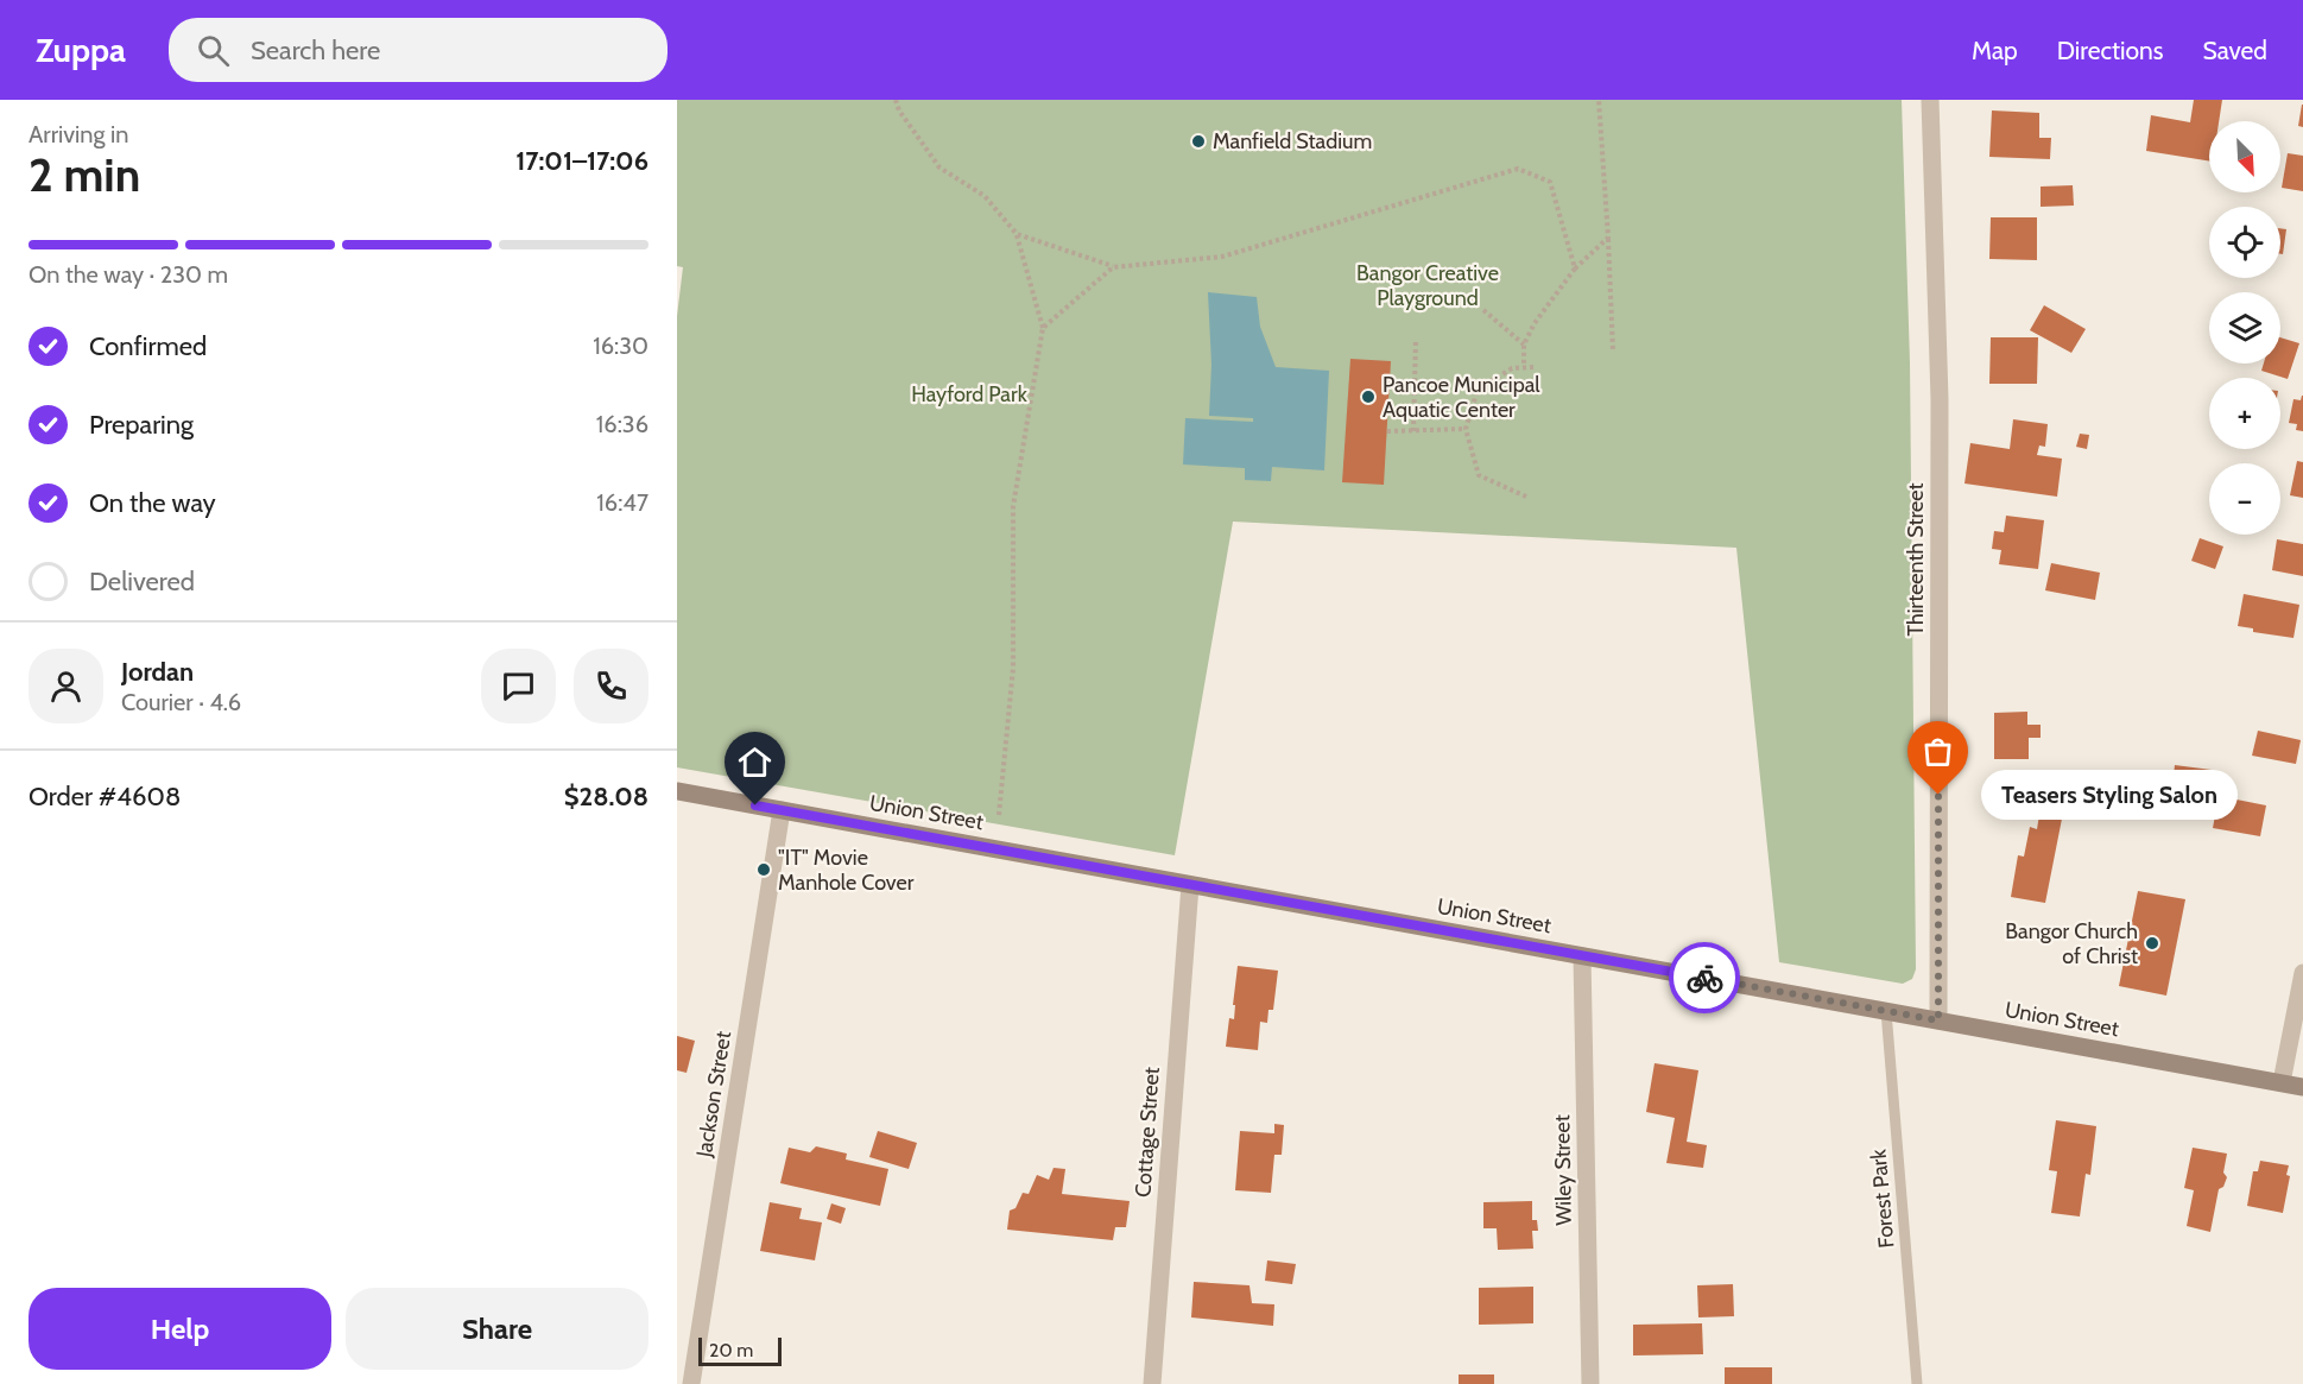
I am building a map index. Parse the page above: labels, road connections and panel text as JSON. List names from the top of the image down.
{
  "streets": {
    "main road": ["Union Street"],
    "street": [
      "Thirteenth Street",
      "Jackson Street",
      "Cottage Street",
      "Wiley Street"
    ],
    "lane": ["Forest Park"]
  },
  "crossings": [
    ["Thirteenth Street", "Union Street"],
    ["Union Street", "Jackson Street"],
    ["Union Street", "Cottage Street"],
    ["Union Street", "Wiley Street"],
    ["Union Street", "Forest Park"]
  ],
  "parks": ["Bangor Creative Playground", "Hayford Park"],
  "places": [
    "Manfield Stadium",
    "Pancoe Municipal Aquatic Center",
    "Teasers Styling Salon",
    "\"IT\" Movie Manhole Cover",
    "Bangor Church of Christ"
  ],
  "scale_bar": "20 m",
  "north": "bottom right",
  "page": {
    "header": "Zuppa",
    "search": "Search here",
    "nav": ["Map", "Directions", "Saved"],
    "heading": ["2 min", "Arriving in", "17:01–17:06"],
    "panel": [
      "Jordan",
      "Courier · 4.6",
      "Order #4608",
      "$28.08"
    ],
    "map_buttons": ["+", "−"],
    "bar": "On the way · 230 m",
    "list": [
      ["Confirmed", "16:30"],
      ["Preparing", "16:36"],
      ["On the way", "16:47"],
      "Delivered"
    ],
    "bubble": "Teasers Styling Salon",
    "buttons": ["Help", "Share"],
    "scale": "20 m"
  }
}
